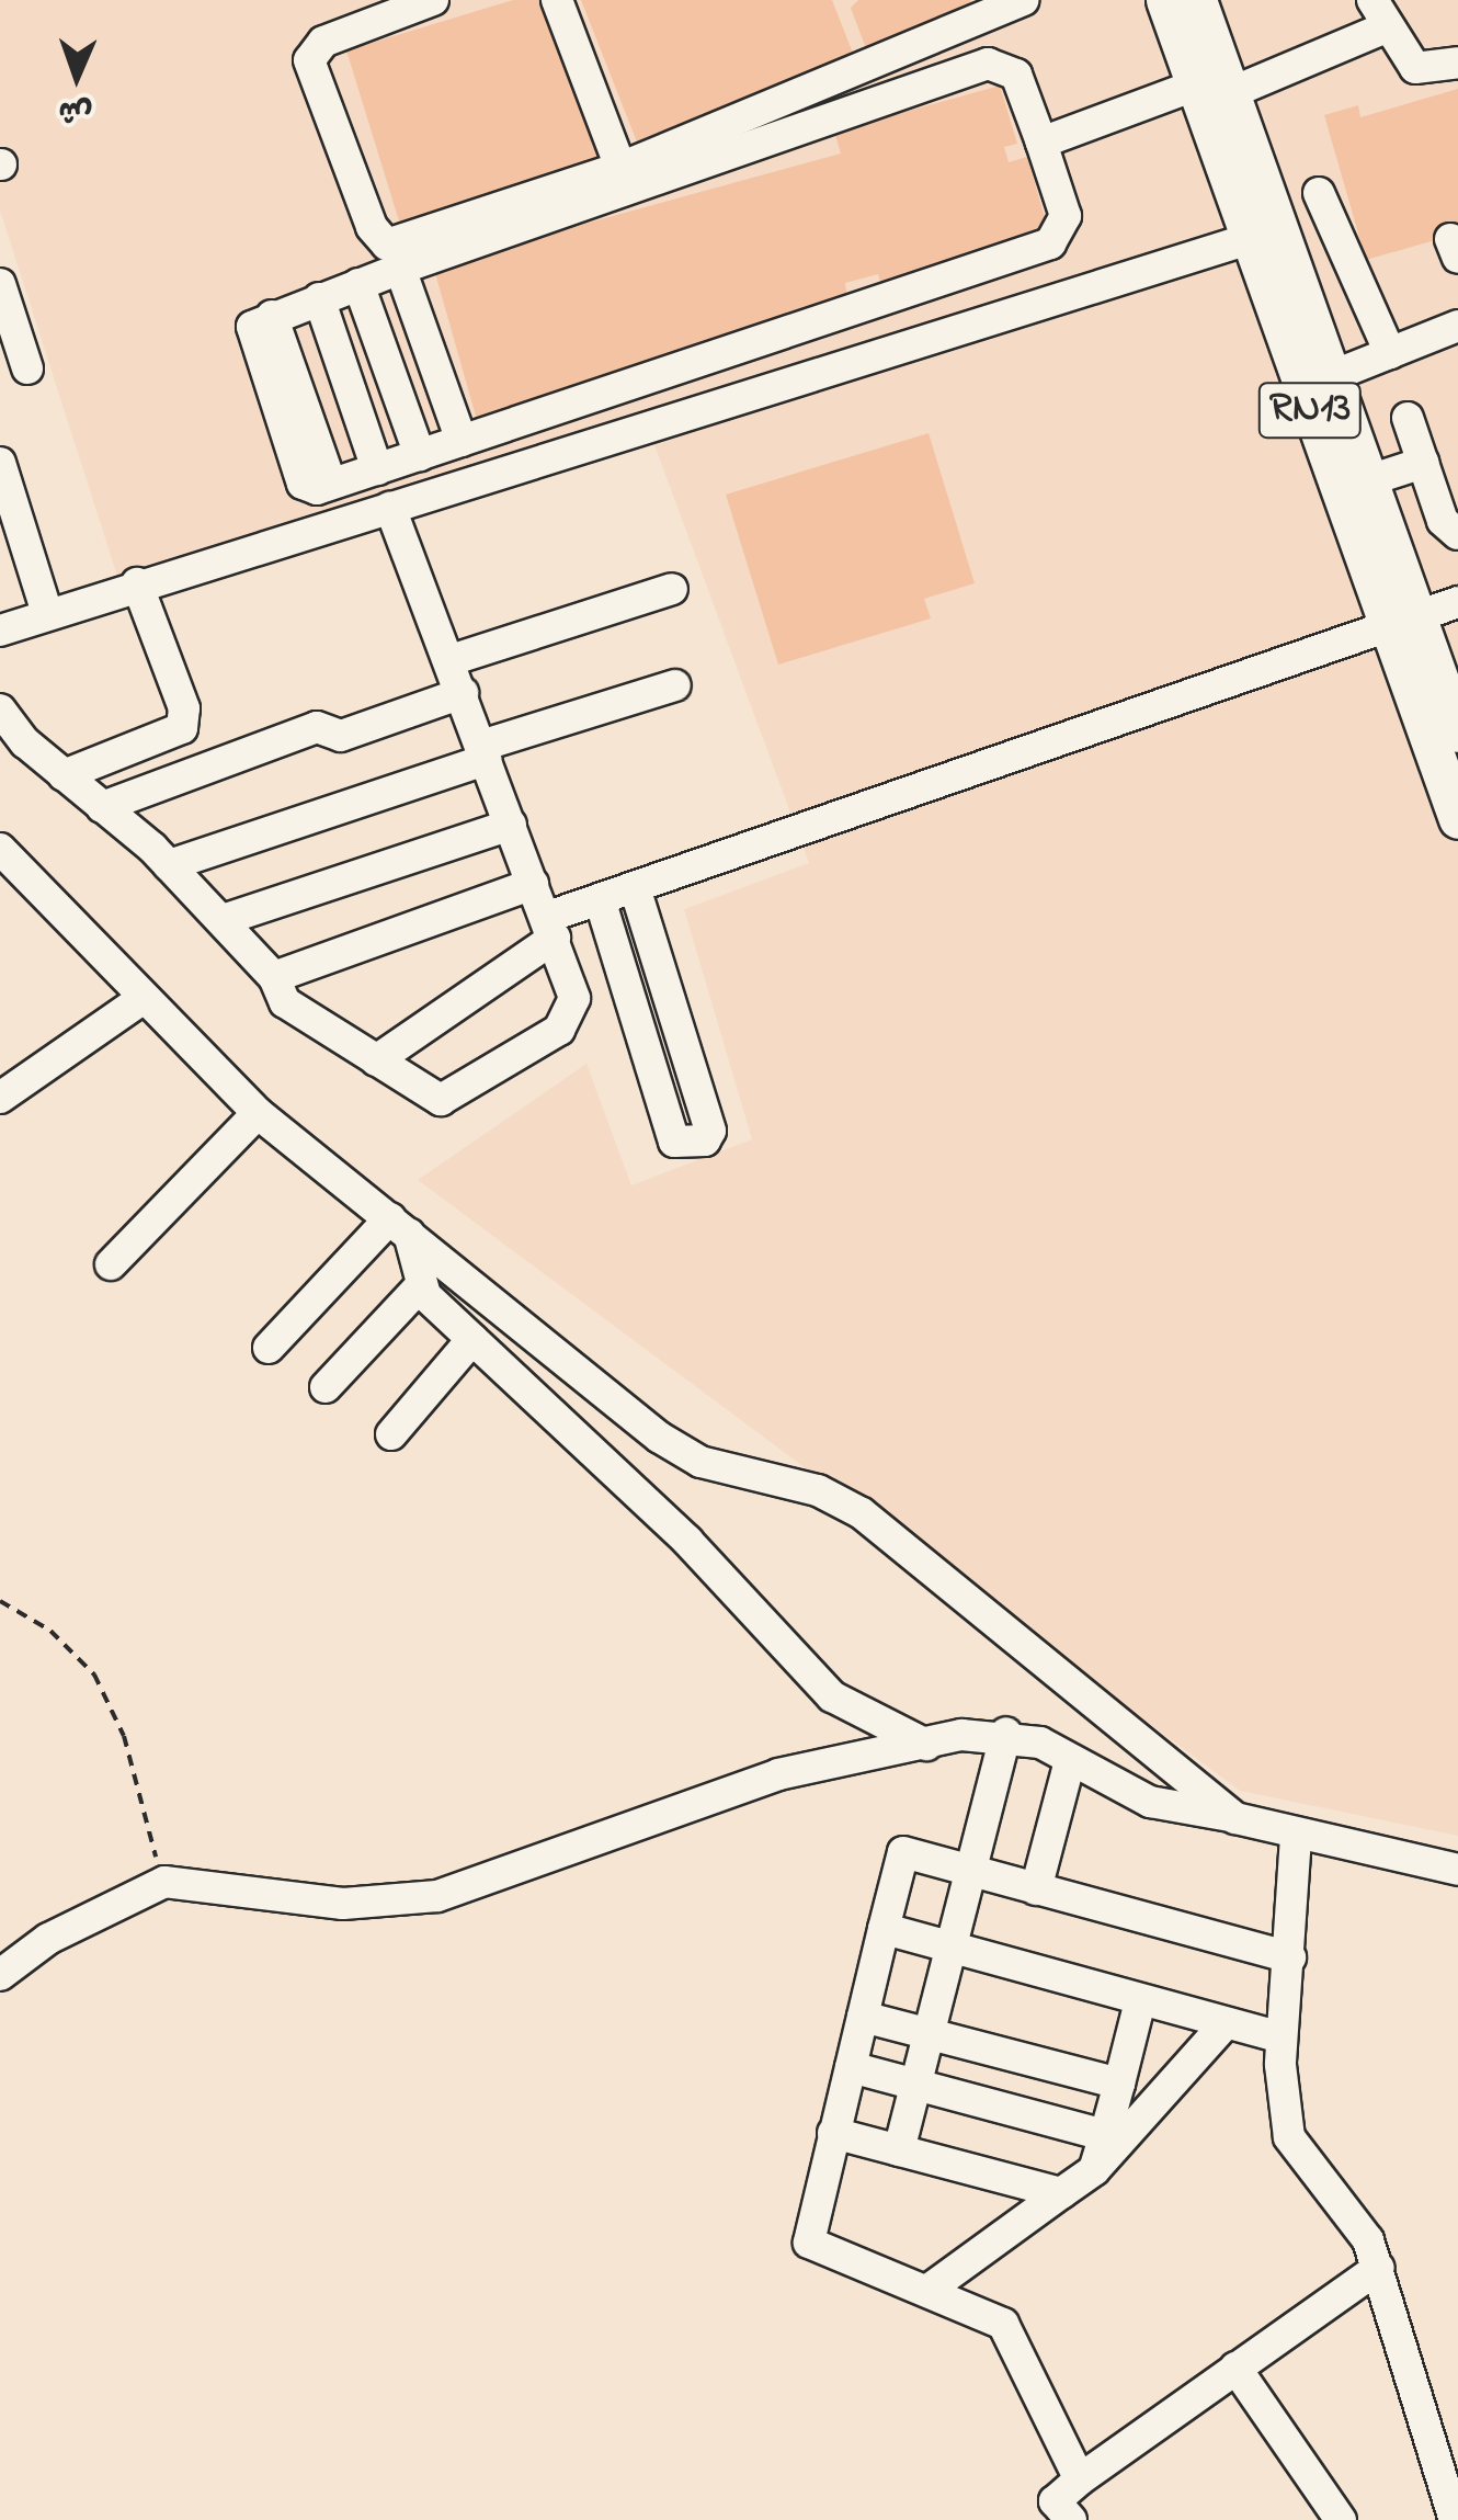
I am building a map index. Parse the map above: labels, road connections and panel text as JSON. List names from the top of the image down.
{
  "streets": {
    "main road": ["RN13"]
  },
  "north": "bottom"
}
